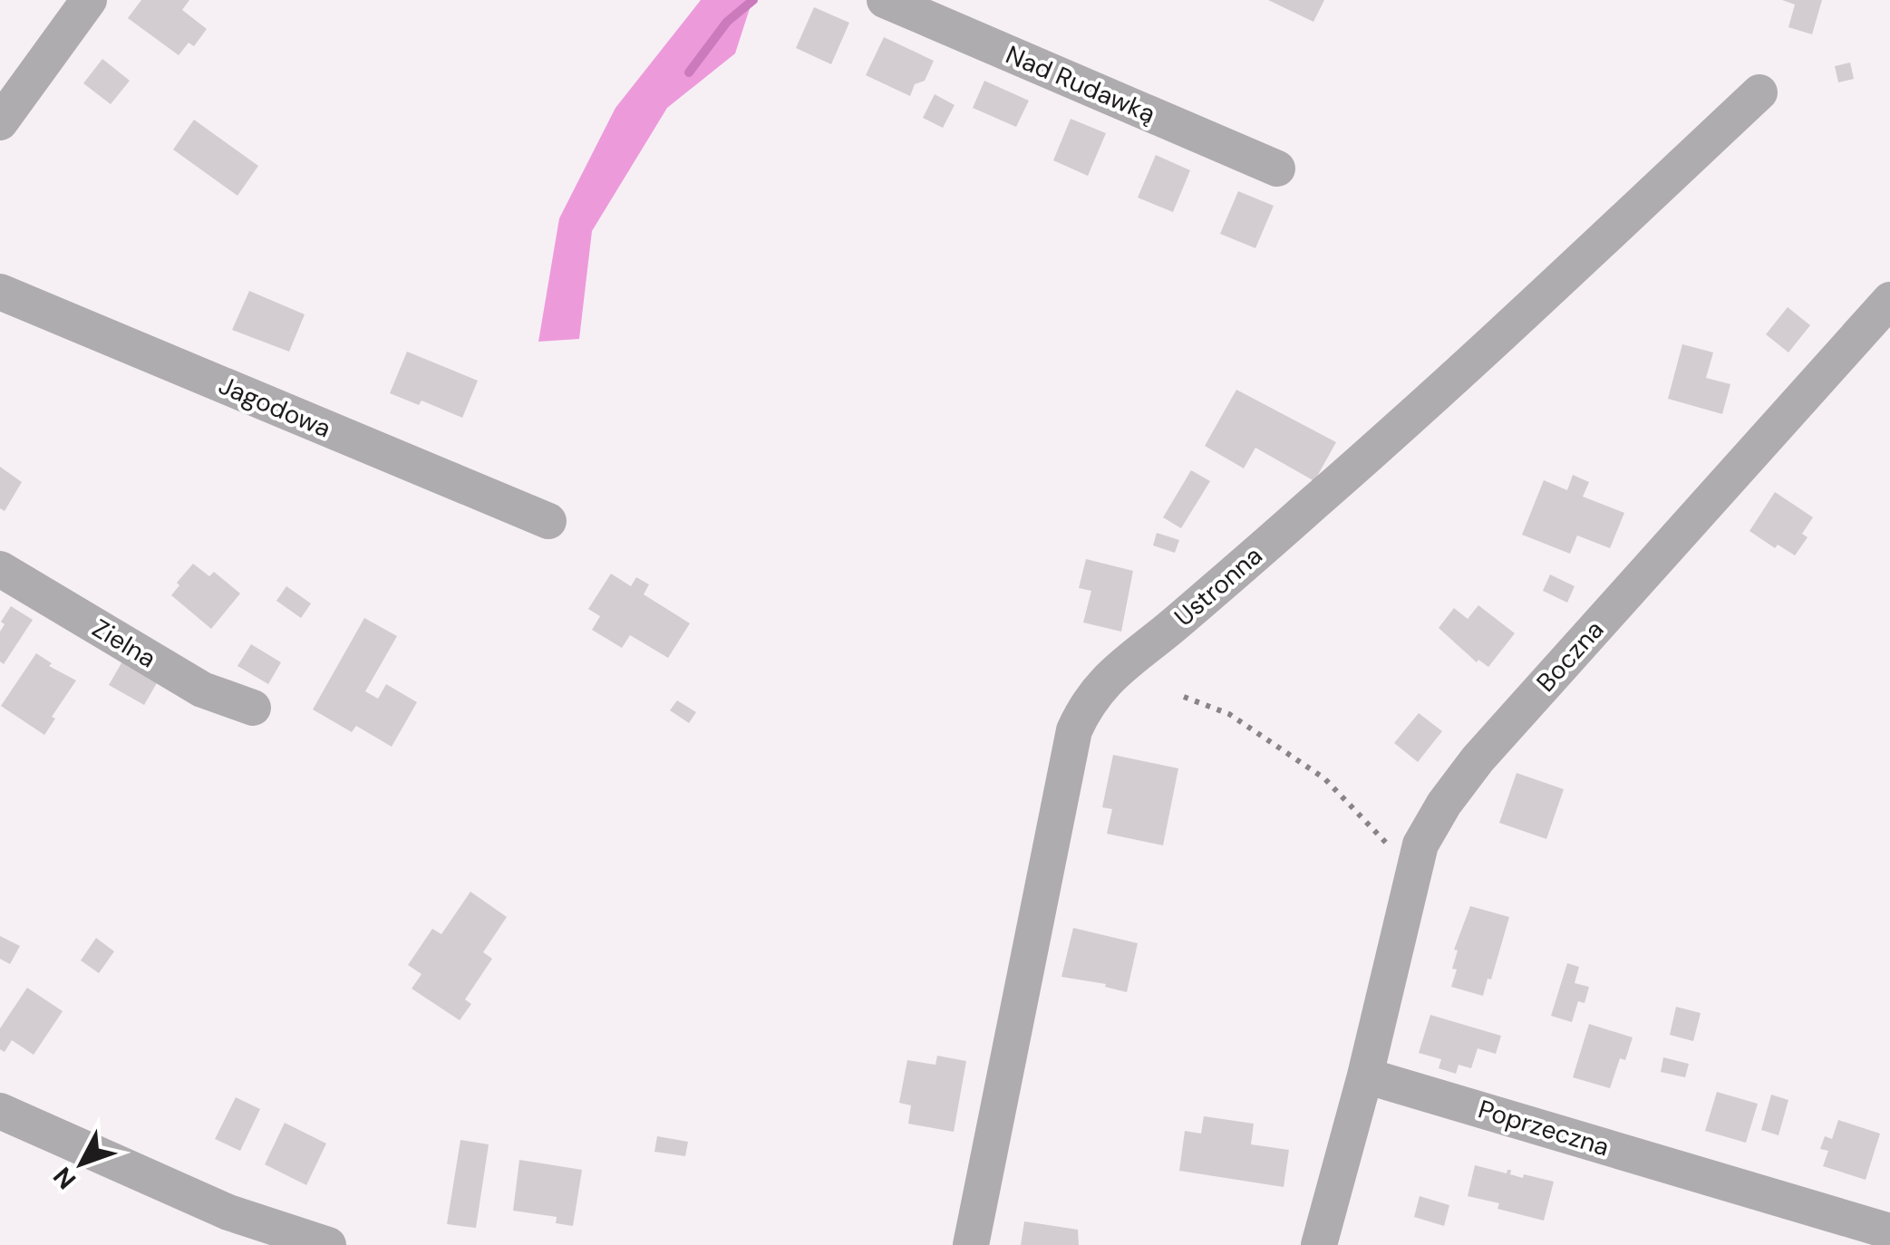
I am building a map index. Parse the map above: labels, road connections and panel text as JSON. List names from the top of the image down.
{
  "streets": {
    "street": [
      "Nad Rudawką",
      "Jagodowa",
      "Ustronna",
      "Zielna",
      "Boczna",
      "Poprzeczna"
    ]
  },
  "crossings": [
    ["Boczna", "Poprzeczna"]
  ],
  "north": "bottom left"
}
